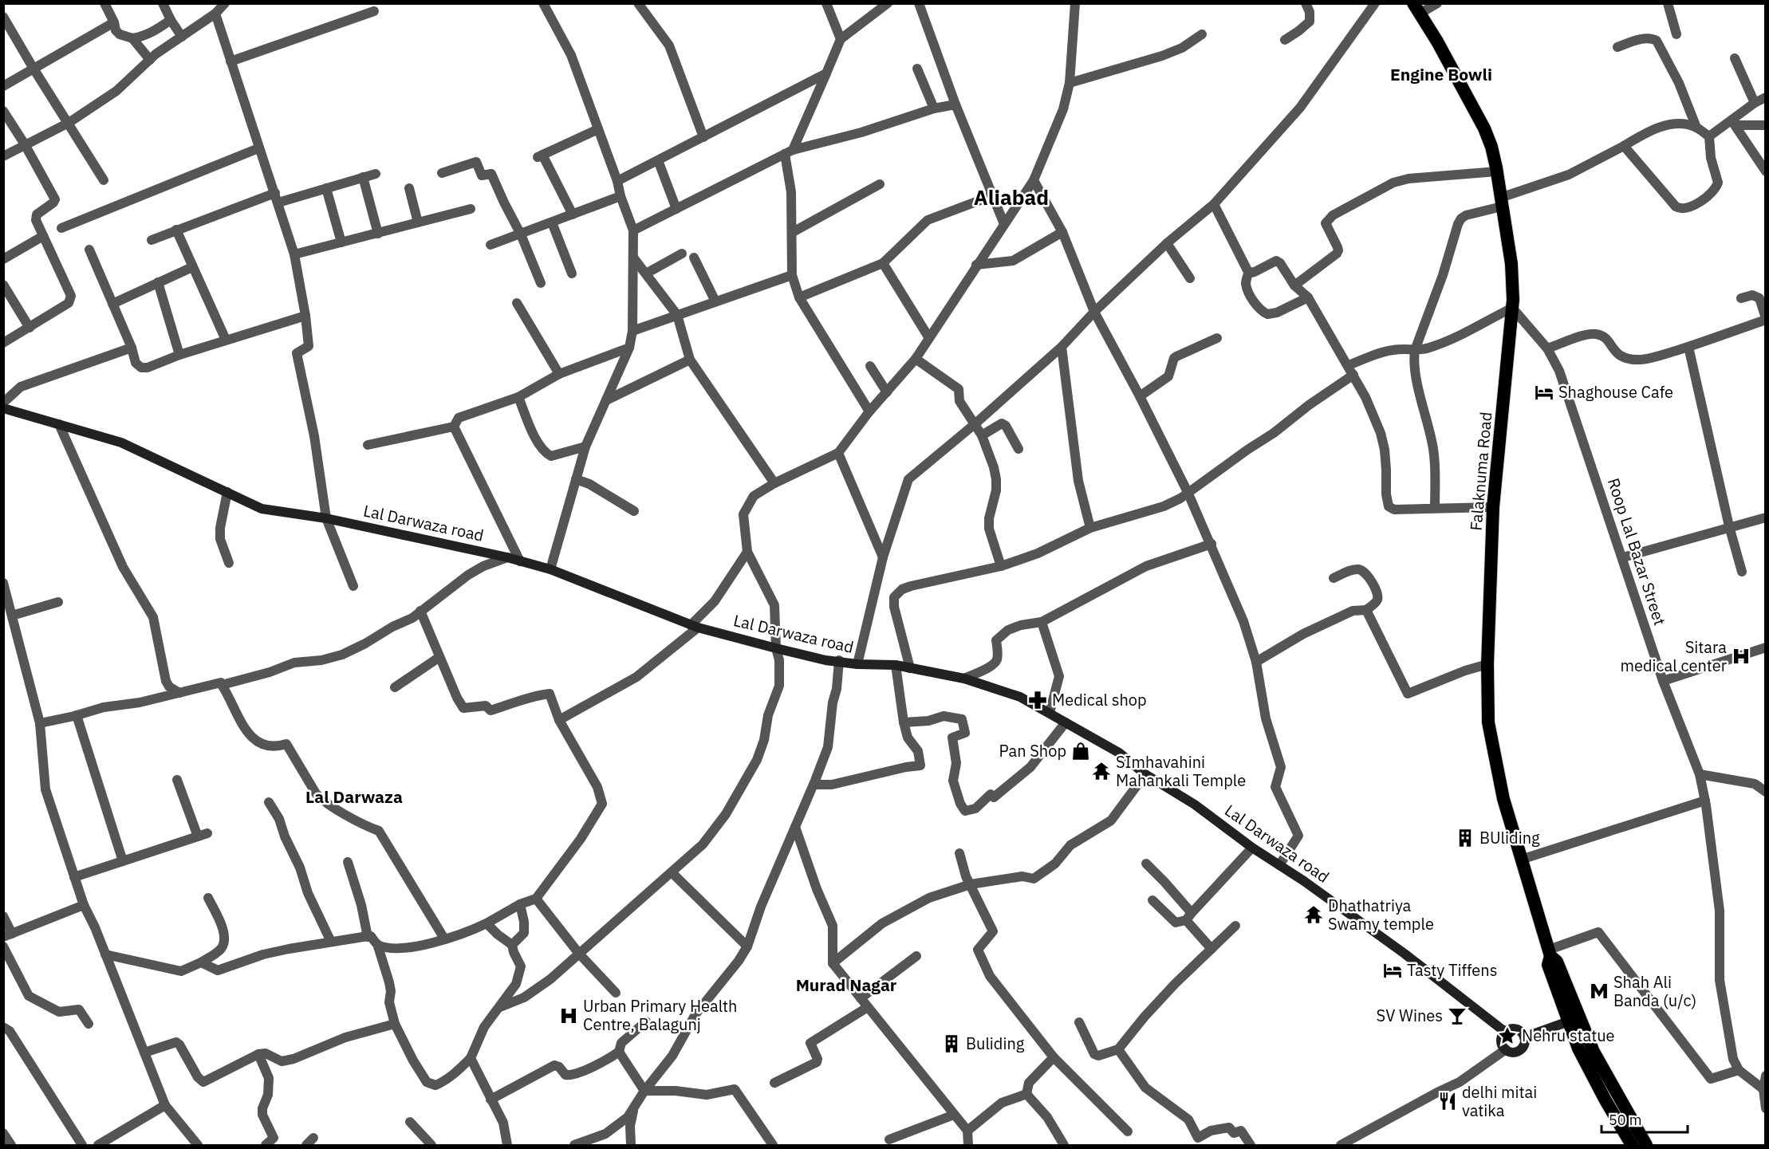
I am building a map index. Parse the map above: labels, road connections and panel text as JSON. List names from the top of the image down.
{
  "streets": {
    "highway": ["Falaknuma Road"],
    "main road": ["Lal Darwaza road"],
    "street": ["Roop Lal Bazar Street"]
  },
  "crossings": [
    ["Falaknuma Road", "Roop Lal Bazar Street"]
  ],
  "districts": [
    "Engine Bowli",
    "Aliabad",
    "Lal Darwaza",
    "Murad Nagar"
  ],
  "places": {
    "hotel": ["Shaghouse Cafe", "Tasty Tiffens"],
    "hospital": ["Sitara medical center", "Urban Primary Health Centre, Balagunj"],
    "pharmacy": ["Medical shop"],
    "shop": ["Pan Shop"],
    "temple": ["SImhavahini Mahankali Temple", "Dhathatriya Swamy temple"],
    "building": ["BUliding", "Buliding"],
    "metro station": ["Shah Ali Banda (u/c)"],
    "bar": ["SV Wines"],
    "place": ["Nehru statue"],
    "restaurant": ["delhi mitai vatika"]
  },
  "scale_bar": "50 m"
}
